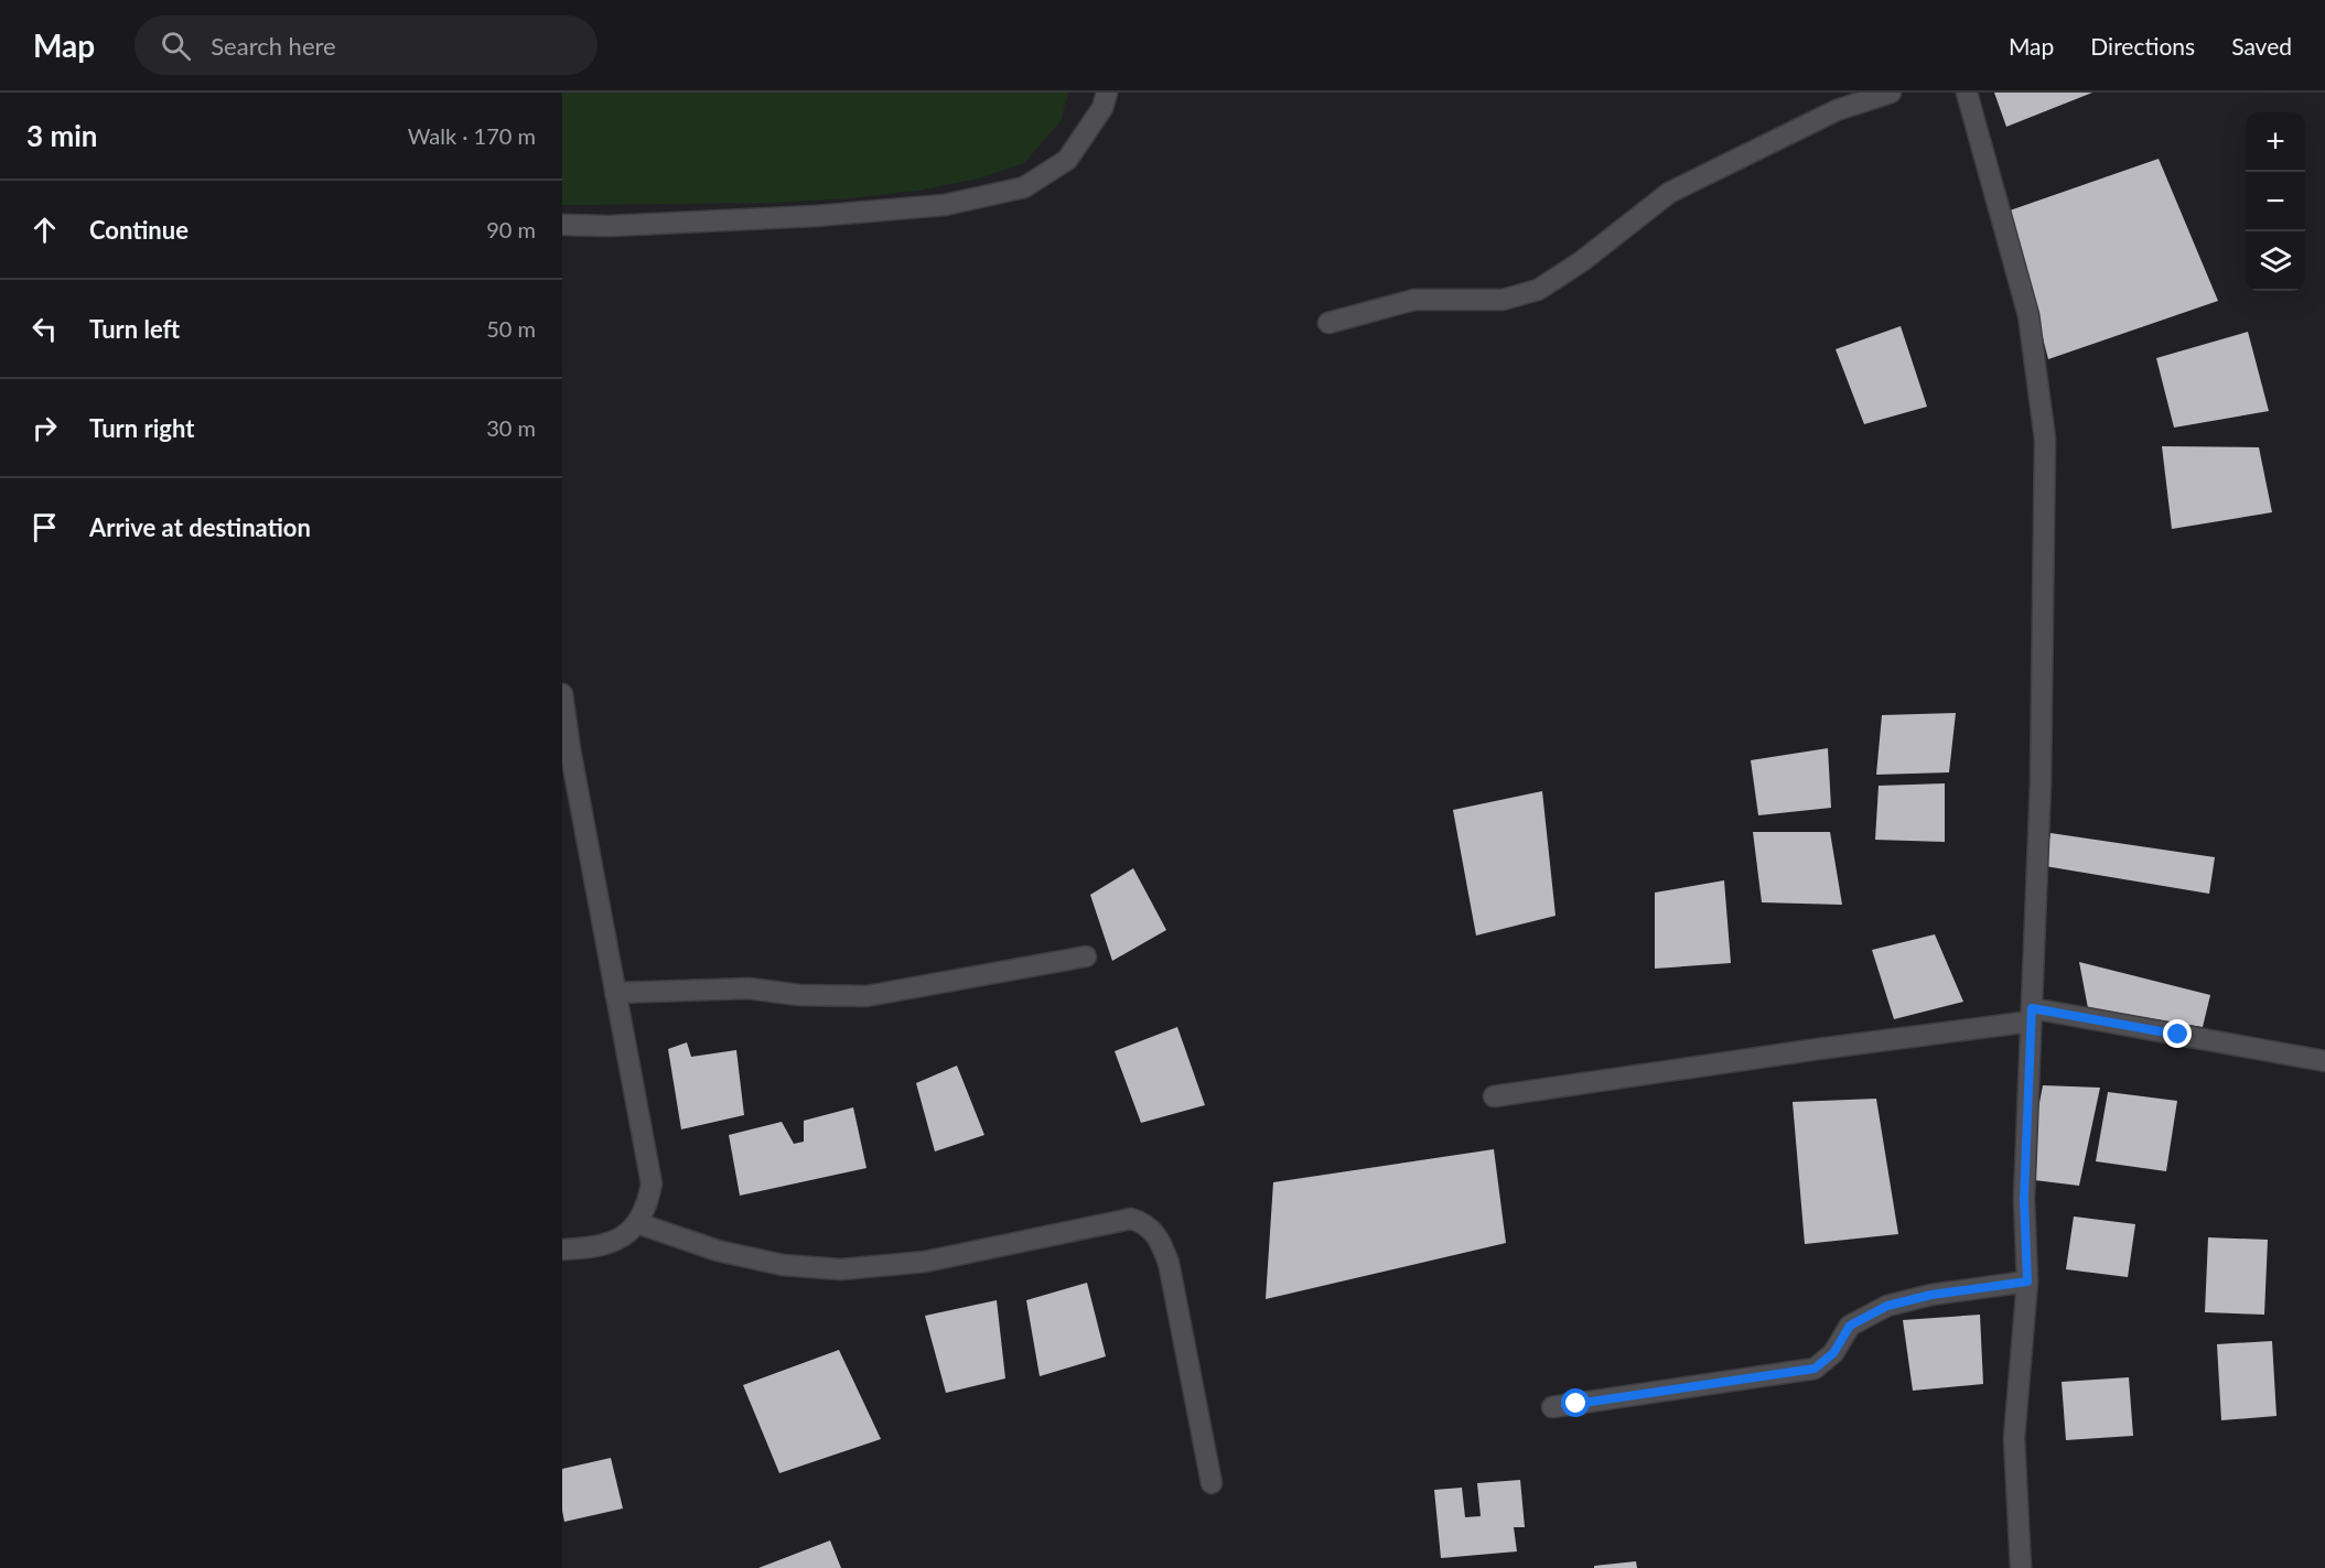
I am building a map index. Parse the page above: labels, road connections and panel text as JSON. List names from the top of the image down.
{
  "page": {
    "header": "Map",
    "search": "Search here",
    "nav": ["Map", "Directions", "Saved"],
    "heading": ["3 min", "Walk · 170 m"],
    "map_buttons": ["+", "−"],
    "list": [
      ["Continue", "90 m"],
      ["Turn left", "50 m"],
      ["Turn right", "30 m"],
      "Arrive at destination"
    ]
  }
}
